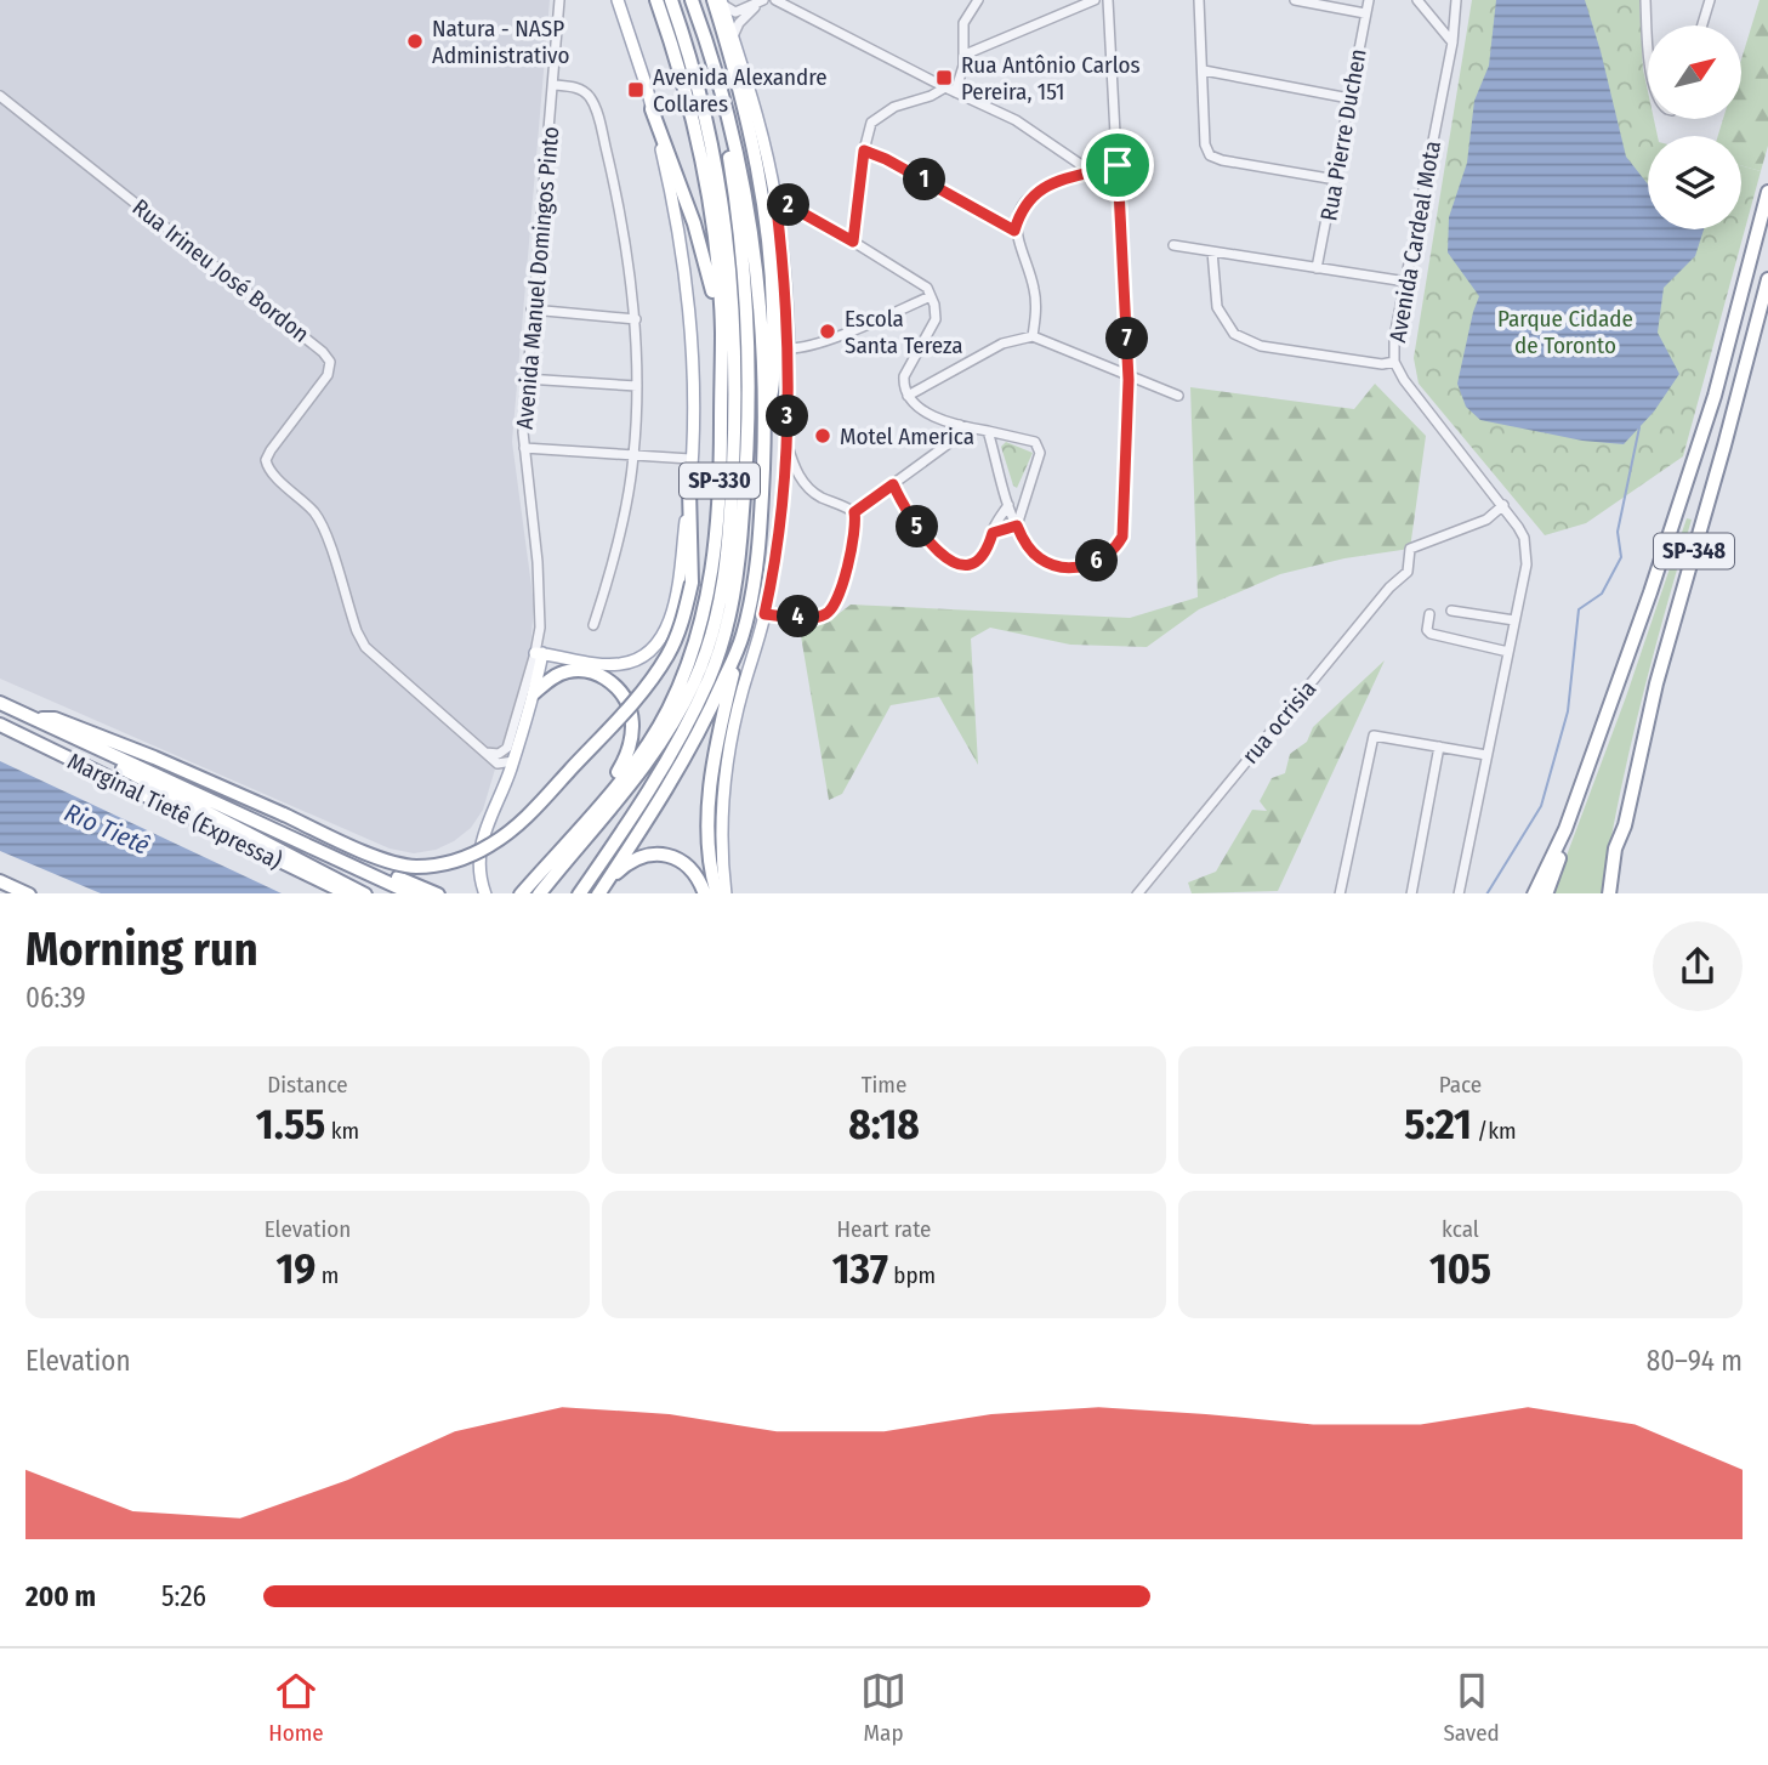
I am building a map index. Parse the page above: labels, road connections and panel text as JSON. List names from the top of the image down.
{
  "streets": {
    "highway": ["SP-330", "SP-348", "Marginal Tietê (Expressa)"],
    "street": [
      "Rua Pierre Duchen",
      "Avenida Cardeal Mota",
      "Rua Irineu José Bordon",
      "Avenida Manuel Domingos Pinto",
      "rua ocrisia"
    ]
  },
  "crossings": [
    ["Avenida Cardeal Mota", "rua ocrisia"],
    ["Rua Irineu José Bordon", "Avenida Manuel Domingos Pinto"]
  ],
  "water": ["Rio Tietê"],
  "parks": ["Parque Cidade de Toronto"],
  "places": {
    "other": ["Natura - NASP Administrativo", "Escola Santa Tereza", "Motel America"],
    "transit": ["Rua Antônio Carlos Pereira, 151", "Avenida Alexandre Collares"]
  },
  "north": "top right",
  "page": {
    "pins": [
      "1",
      "2",
      "7",
      "3",
      "5",
      "6",
      "4"
    ],
    "heading": ["Morning run", "06:39"],
    "stats": [
      ["Distance", "1.55 km"],
      ["Time", "8:18"],
      ["Pace", "5:21 /km"],
      ["Elevation", "19 m"],
      ["Heart rate", "137 bpm"],
      ["kcal", "105"]
    ],
    "chart": ["Elevation", "80–94 m"],
    "list": [
      {
        "name": "200 m",
        "note": "5:26"
      }
    ],
    "tabs": ["Home", "Map", "Saved"]
  }
}
